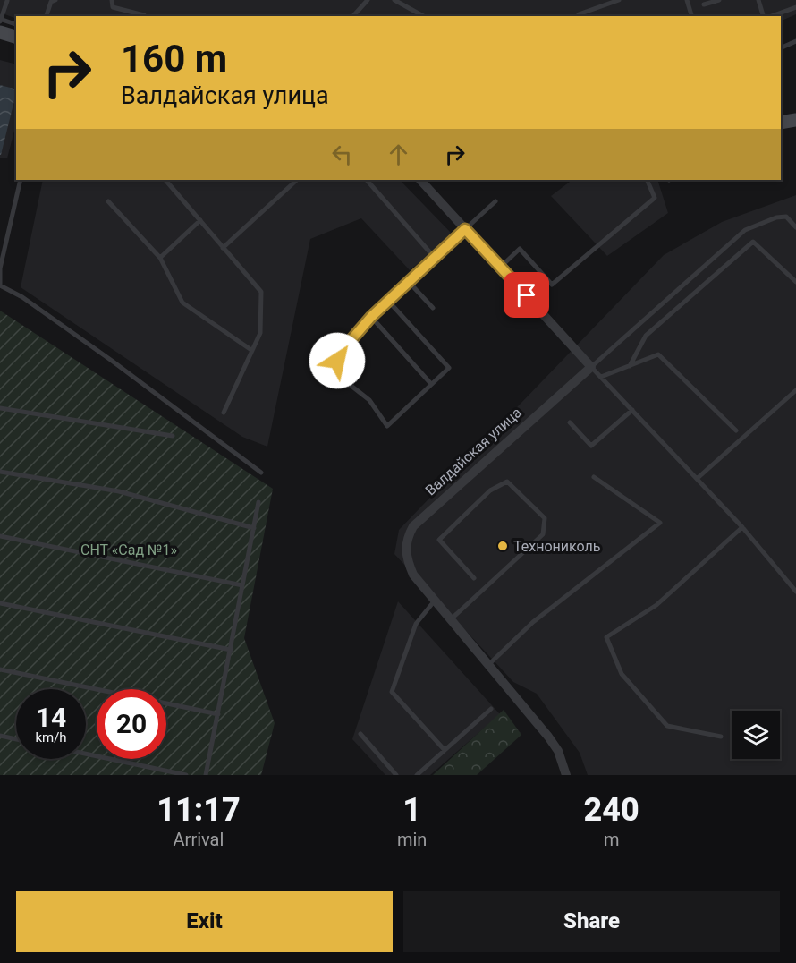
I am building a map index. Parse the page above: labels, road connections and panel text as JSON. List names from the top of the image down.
{
  "streets": {
    "street": ["Валдайская улица"]
  },
  "parks": ["СНТ «Сад №1»"],
  "places": ["Технониколь"],
  "page": {
    "turn": ["160 m", "Валдайская улица"],
    "speed": "14 km/h",
    "limit": "20",
    "eta": [
      "11:17",
      "Arrival",
      "1",
      "min",
      "240",
      "m"
    ],
    "buttons": ["Exit", "Share"]
  }
}
